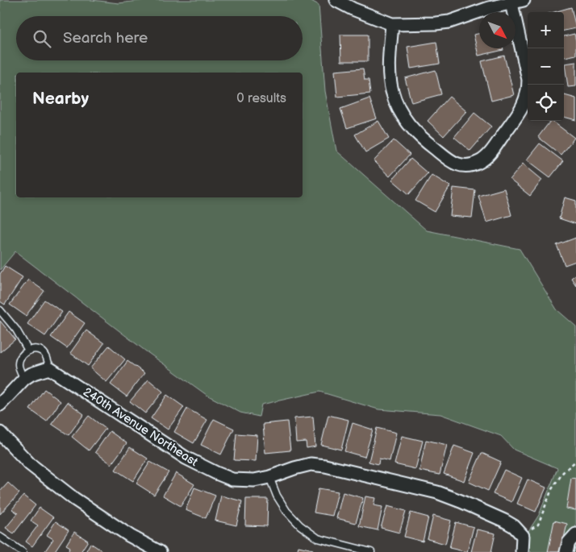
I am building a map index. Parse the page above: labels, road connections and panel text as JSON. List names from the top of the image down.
{
  "streets": {
    "street": ["240th Avenue Northeast"]
  },
  "north": "bottom right",
  "page": {
    "map_buttons": ["+", "−"],
    "search": "Search here",
    "heading": ["Nearby", "0 results"]
  }
}
